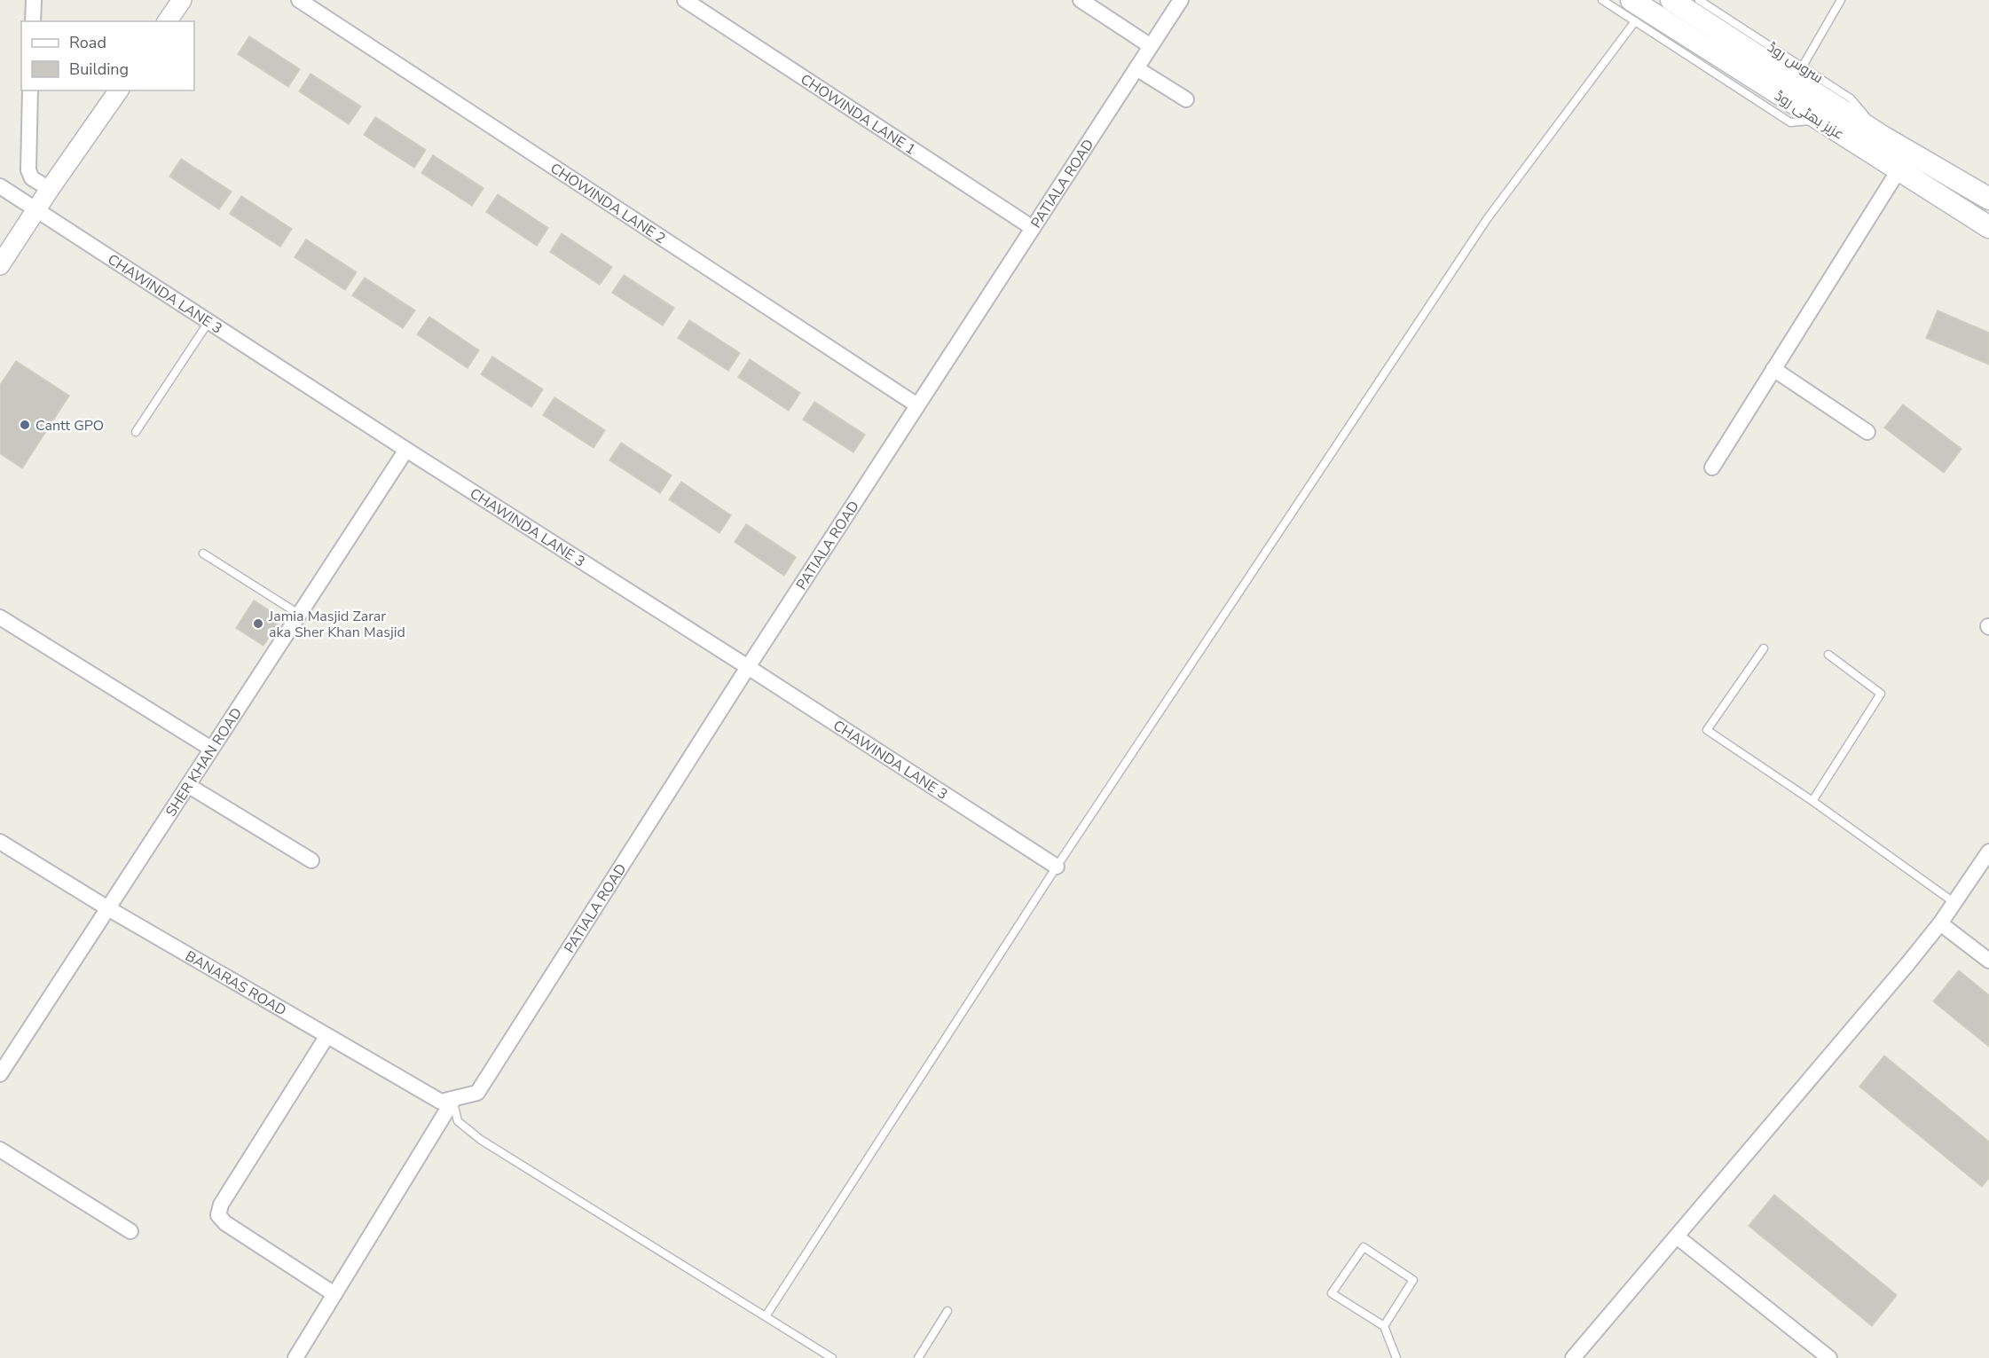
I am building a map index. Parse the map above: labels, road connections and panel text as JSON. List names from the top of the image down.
{
  "streets": {
    "main road": ["عزیز بھٹی روڈ"],
    "street": [
      "CHOWINDA LANE 1",
      "PATIALA ROAD",
      "CHOWINDA LANE 2",
      "CHAWINDA LANE 3",
      "SHER KHAN ROAD",
      "BANARAS ROAD"
    ],
    "lane": ["سروس روڈ"]
  },
  "crossings": [
    ["سروس روڈ", "عزیز بھٹی روڈ"],
    ["CHOWINDA LANE 1", "PATIALA ROAD"],
    ["PATIALA ROAD", "CHOWINDA LANE 2"],
    ["PATIALA ROAD", "CHAWINDA LANE 3"],
    ["PATIALA ROAD", "BANARAS ROAD"],
    ["CHAWINDA LANE 3", "SHER KHAN ROAD"],
    ["SHER KHAN ROAD", "BANARAS ROAD"]
  ],
  "places": ["Cantt GPO", "Jamia Masjid Zarar aka Sher Khan Masjid"],
  "legend": ["Road", "Building"]
}
